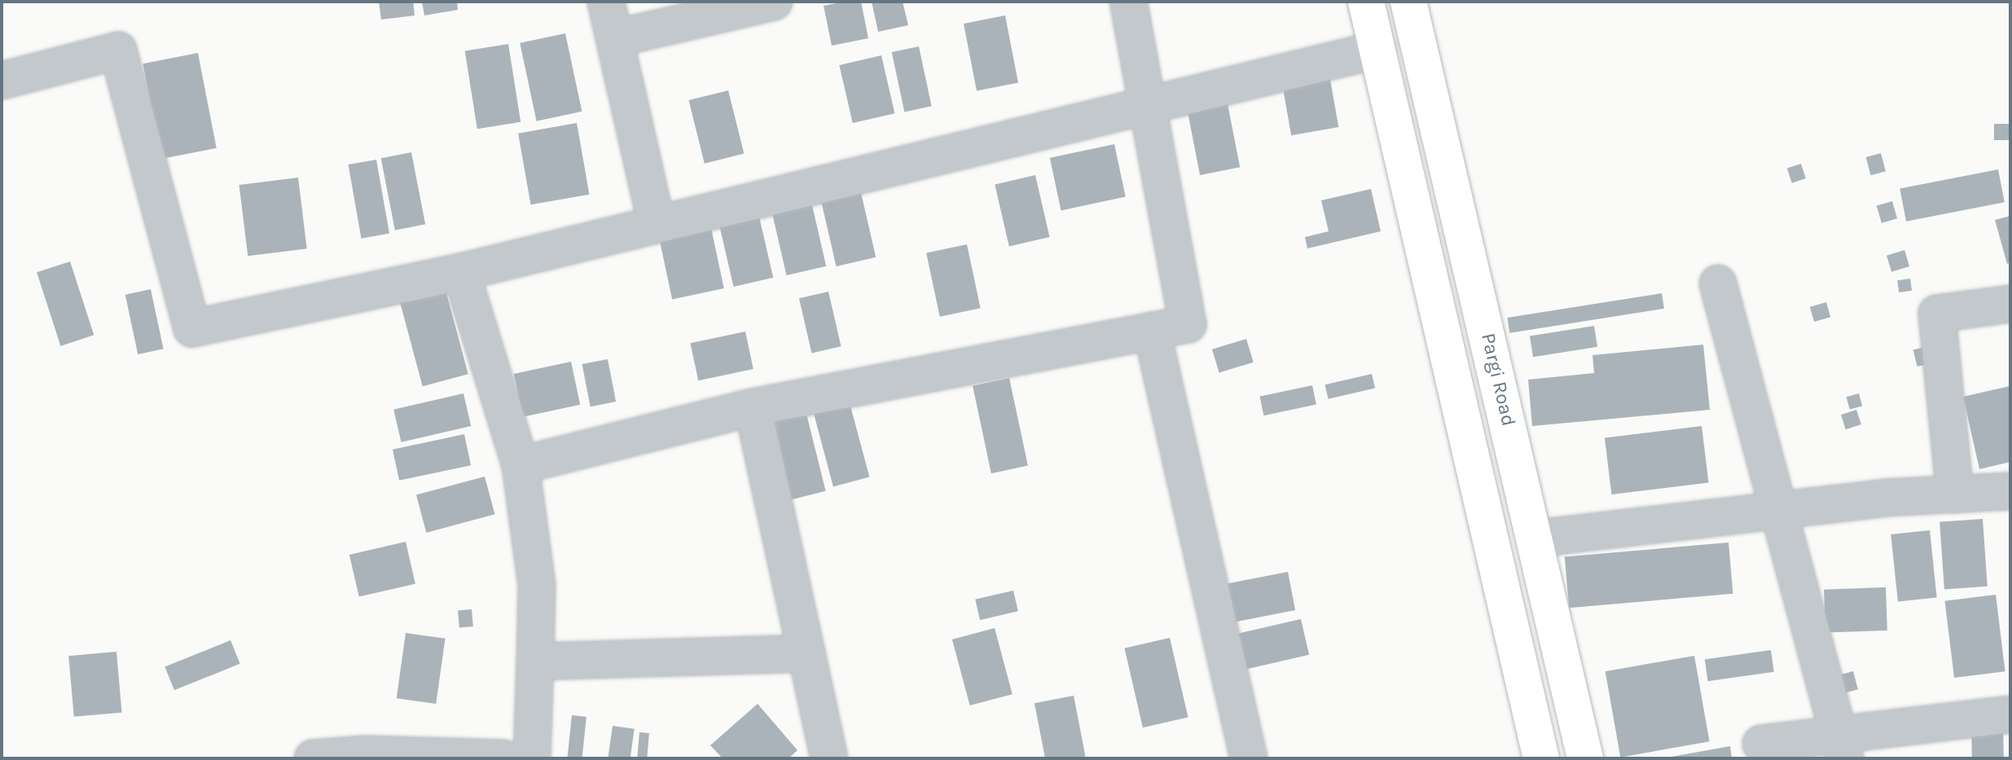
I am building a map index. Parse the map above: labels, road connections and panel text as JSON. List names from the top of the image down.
{
  "streets": {
    "main road": ["Pargi Road"]
  }
}
